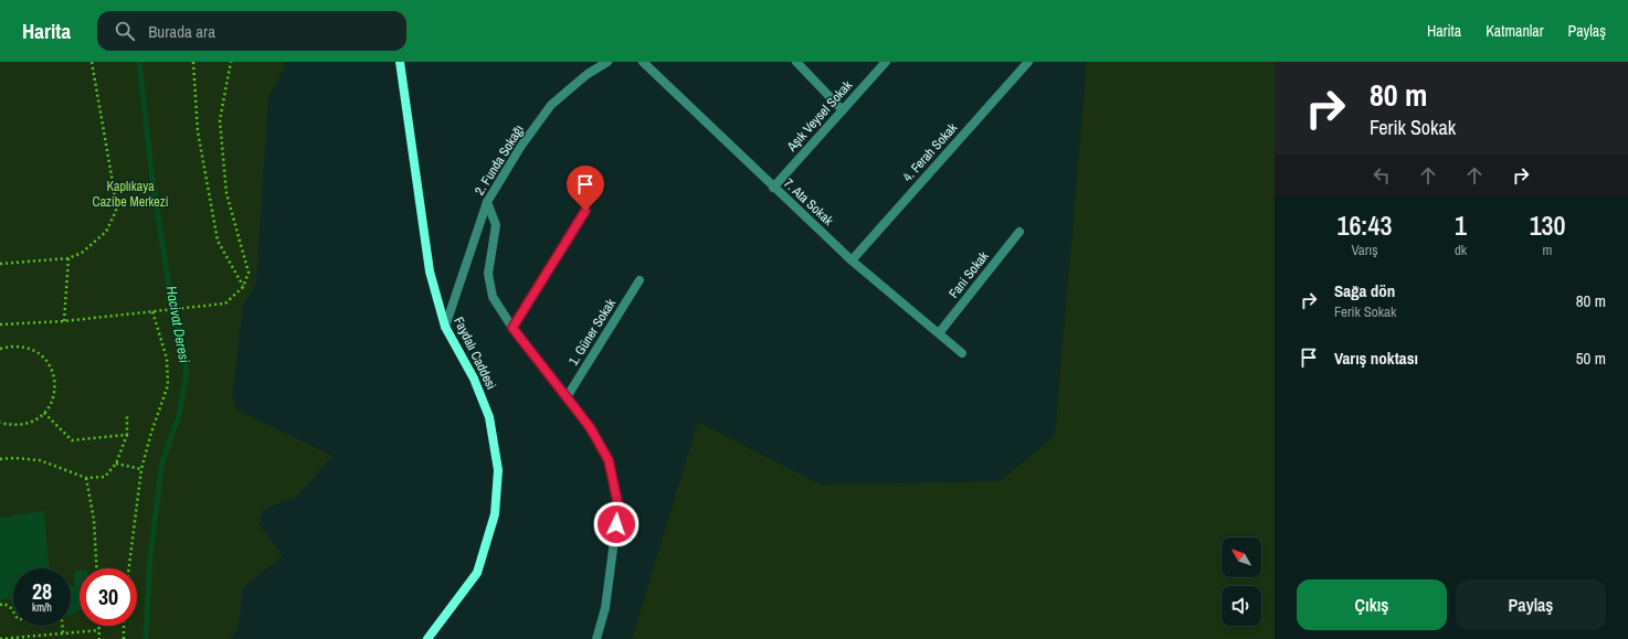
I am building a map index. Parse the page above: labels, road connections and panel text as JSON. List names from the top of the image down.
{
  "streets": {
    "street": [
      "Aşık Veysel Sokak",
      "4. Ferah Sokak",
      "2. Funda Sokağı",
      "7. Ata Sokak",
      "Fani Sokak",
      "1. Güner Sokak",
      "Faydalı Caddesi"
    ]
  },
  "crossings": [
    ["Aşık Veysel Sokak", "7. Ata Sokak"],
    ["4. Ferah Sokak", "7. Ata Sokak"],
    ["2. Funda Sokağı", "Faydalı Caddesi"],
    ["7. Ata Sokak", "Fani Sokak"]
  ],
  "water": ["Hacivat Deresi"],
  "parks": ["Kaplıkaya Cazibe Merkezi"],
  "north": "top left",
  "page": {
    "header": "Harita",
    "search": "Burada ara",
    "nav": ["Harita", "Katmanlar", "Paylaş"],
    "turn": ["80 m", "Ferik Sokak"],
    "eta": [
      "16:43",
      "Varış",
      "1",
      "dk",
      "130",
      "m"
    ],
    "list": [
      {
        "name": "Sağa dön",
        "note": "Ferik Sokak",
        "value": "80 m"
      },
      {
        "name": "Varış noktası",
        "value": "50 m"
      }
    ],
    "speed": "28 km/h",
    "limit": "30",
    "buttons": ["Çıkış", "Paylaş"]
  }
}
